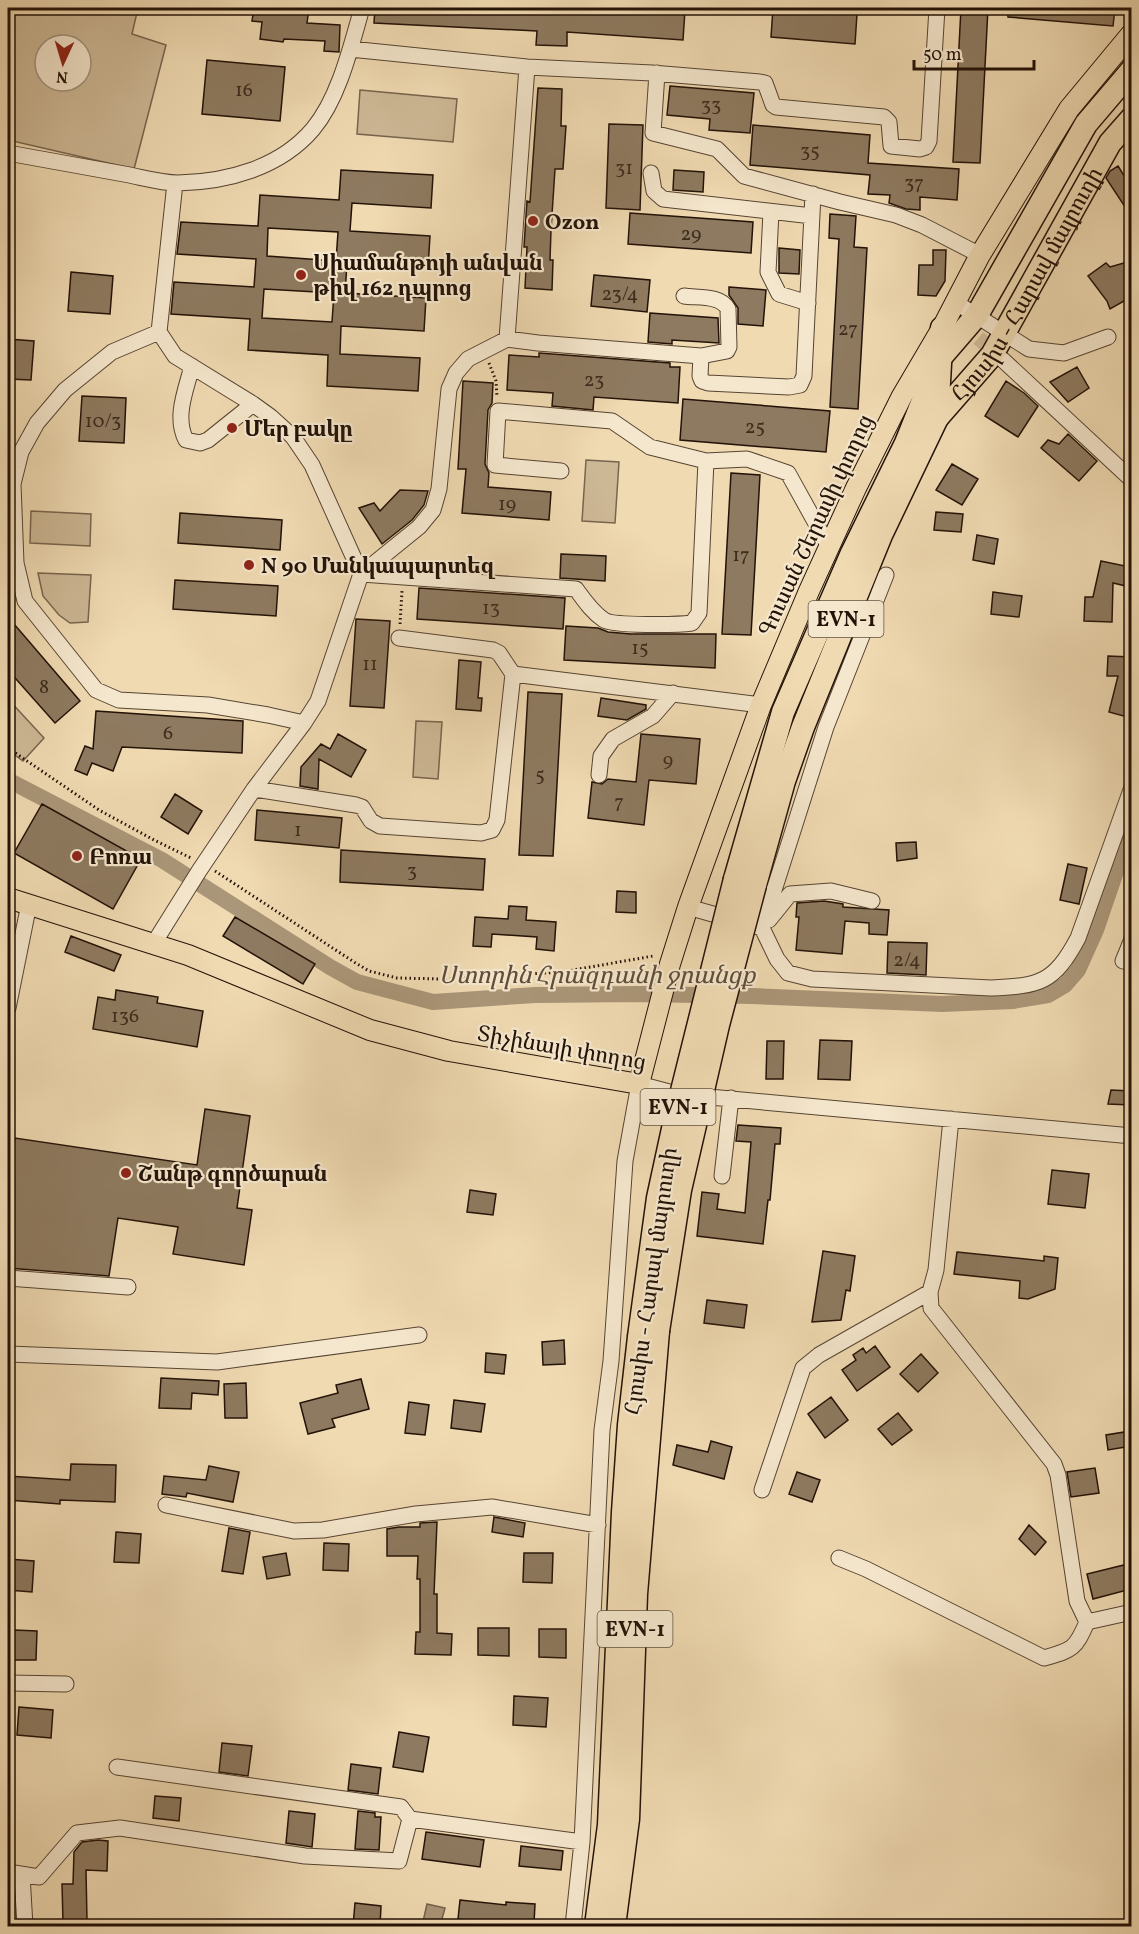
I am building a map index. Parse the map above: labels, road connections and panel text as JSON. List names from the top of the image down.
{
  "streets": {
    "highway": ["Հյուսիս - Հարավ մայրուղի", "EVN-1"],
    "main road": ["Գուսան Շերամի փողոց", "Տիչինայի փողոց"]
  },
  "crossings": [
    ["Հյուսիս - Հարավ մայրուղի", "Գուսան Շերամի փողոց"],
    ["Գուսան Շերամի փողոց", "Տիչինայի փողոց"]
  ],
  "water": ["Ստորին Հրազդանի ջրանցք"],
  "places": [
    "Ozon",
    "Սիամանթոյի անվան թիվ 162 դպրոց",
    "Մեր բակը",
    "N 90 Մանկապարտեզ",
    "Բոռա",
    "Շանթ գործարան"
  ],
  "house_numbers": [
    "16",
    "33",
    "35",
    "31",
    "37",
    "29",
    "23/4",
    "27",
    "23",
    "10/3",
    "25",
    "19",
    "17",
    "13",
    "15",
    "11",
    "8",
    "6",
    "9",
    "5",
    "7",
    "1",
    "3",
    "2/4",
    "136"
  ],
  "scale_bar": "50 m",
  "north": "bottom"
}
